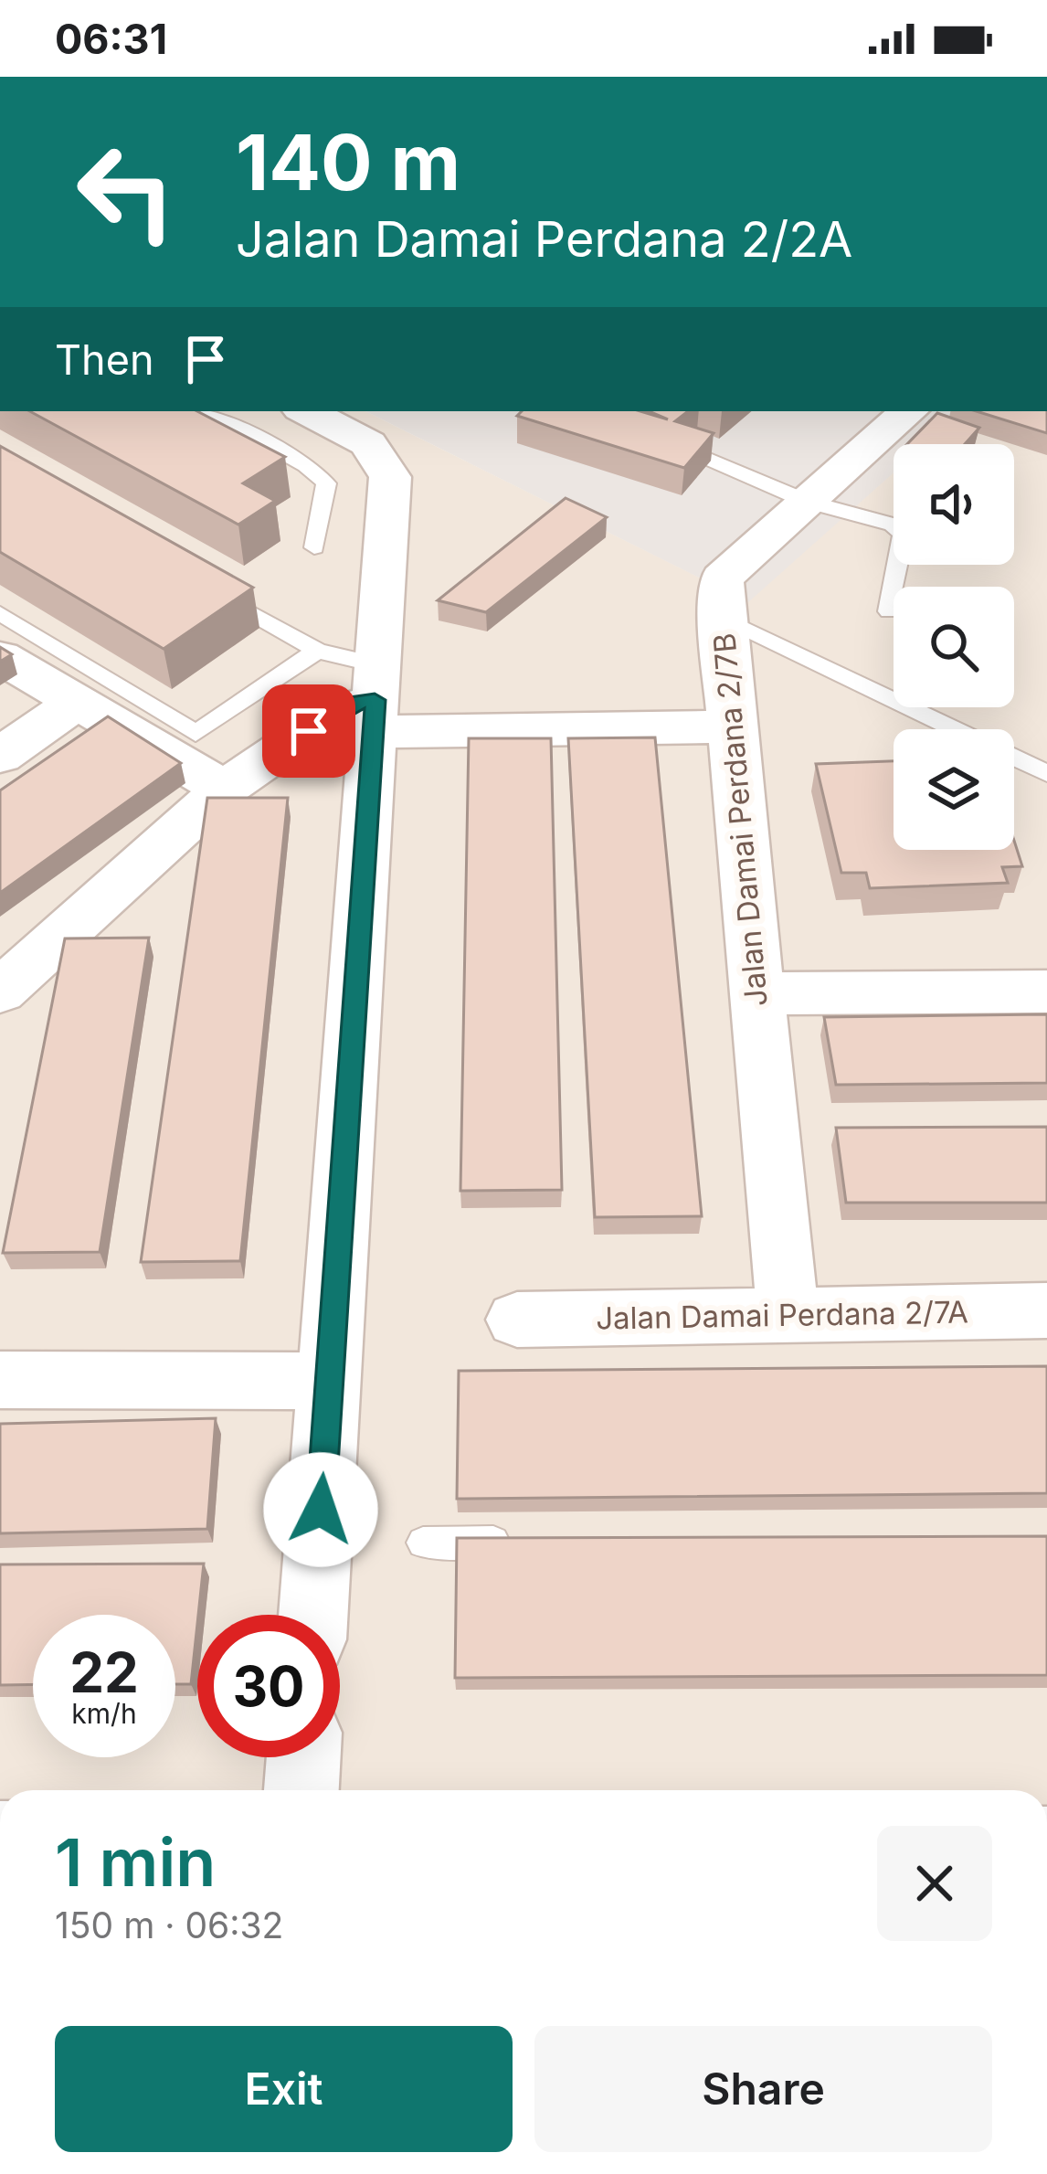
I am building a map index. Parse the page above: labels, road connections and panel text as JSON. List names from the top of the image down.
{
  "streets": {
    "street": ["Jalan Damai Perdana 2/7B", "Jalan Damai Perdana 2/7A"]
  },
  "crossings": [
    ["Jalan Damai Perdana 2/7B", "Jalan Damai Perdana 2/7A"]
  ],
  "page": {
    "status": "06:31",
    "turn": ["140 m", "Jalan Damai Perdana 2/2A"],
    "then": "Then",
    "speed": "22 km/h",
    "limit": "30",
    "heading": ["1 min", "150 m · 06:32"],
    "buttons": ["Exit", "Share"]
  }
}
